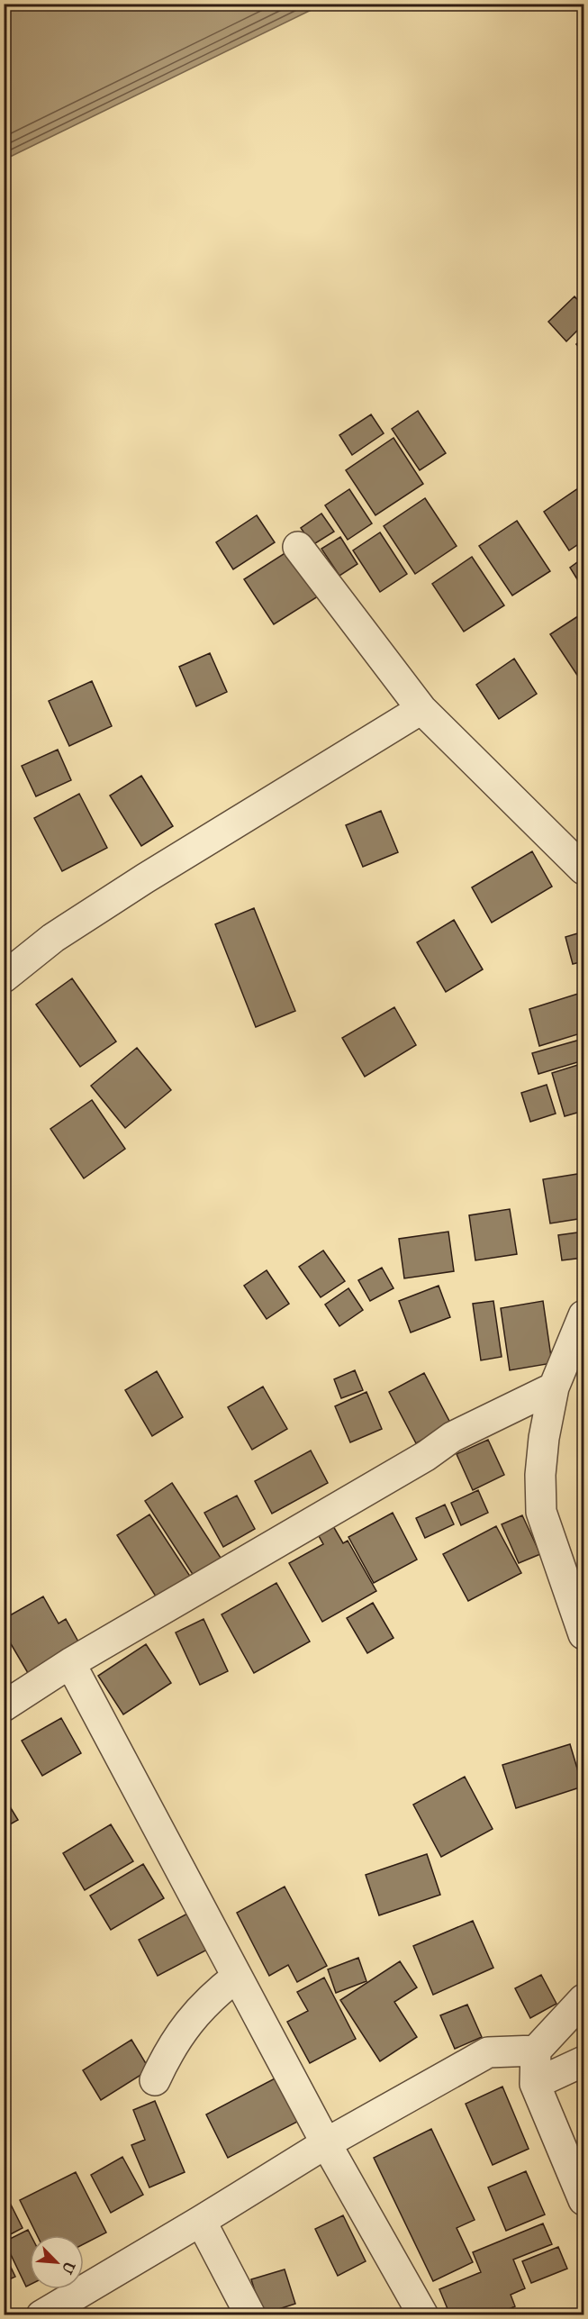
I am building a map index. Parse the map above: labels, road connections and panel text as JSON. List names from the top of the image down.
{
  "north": "bottom right"
}
